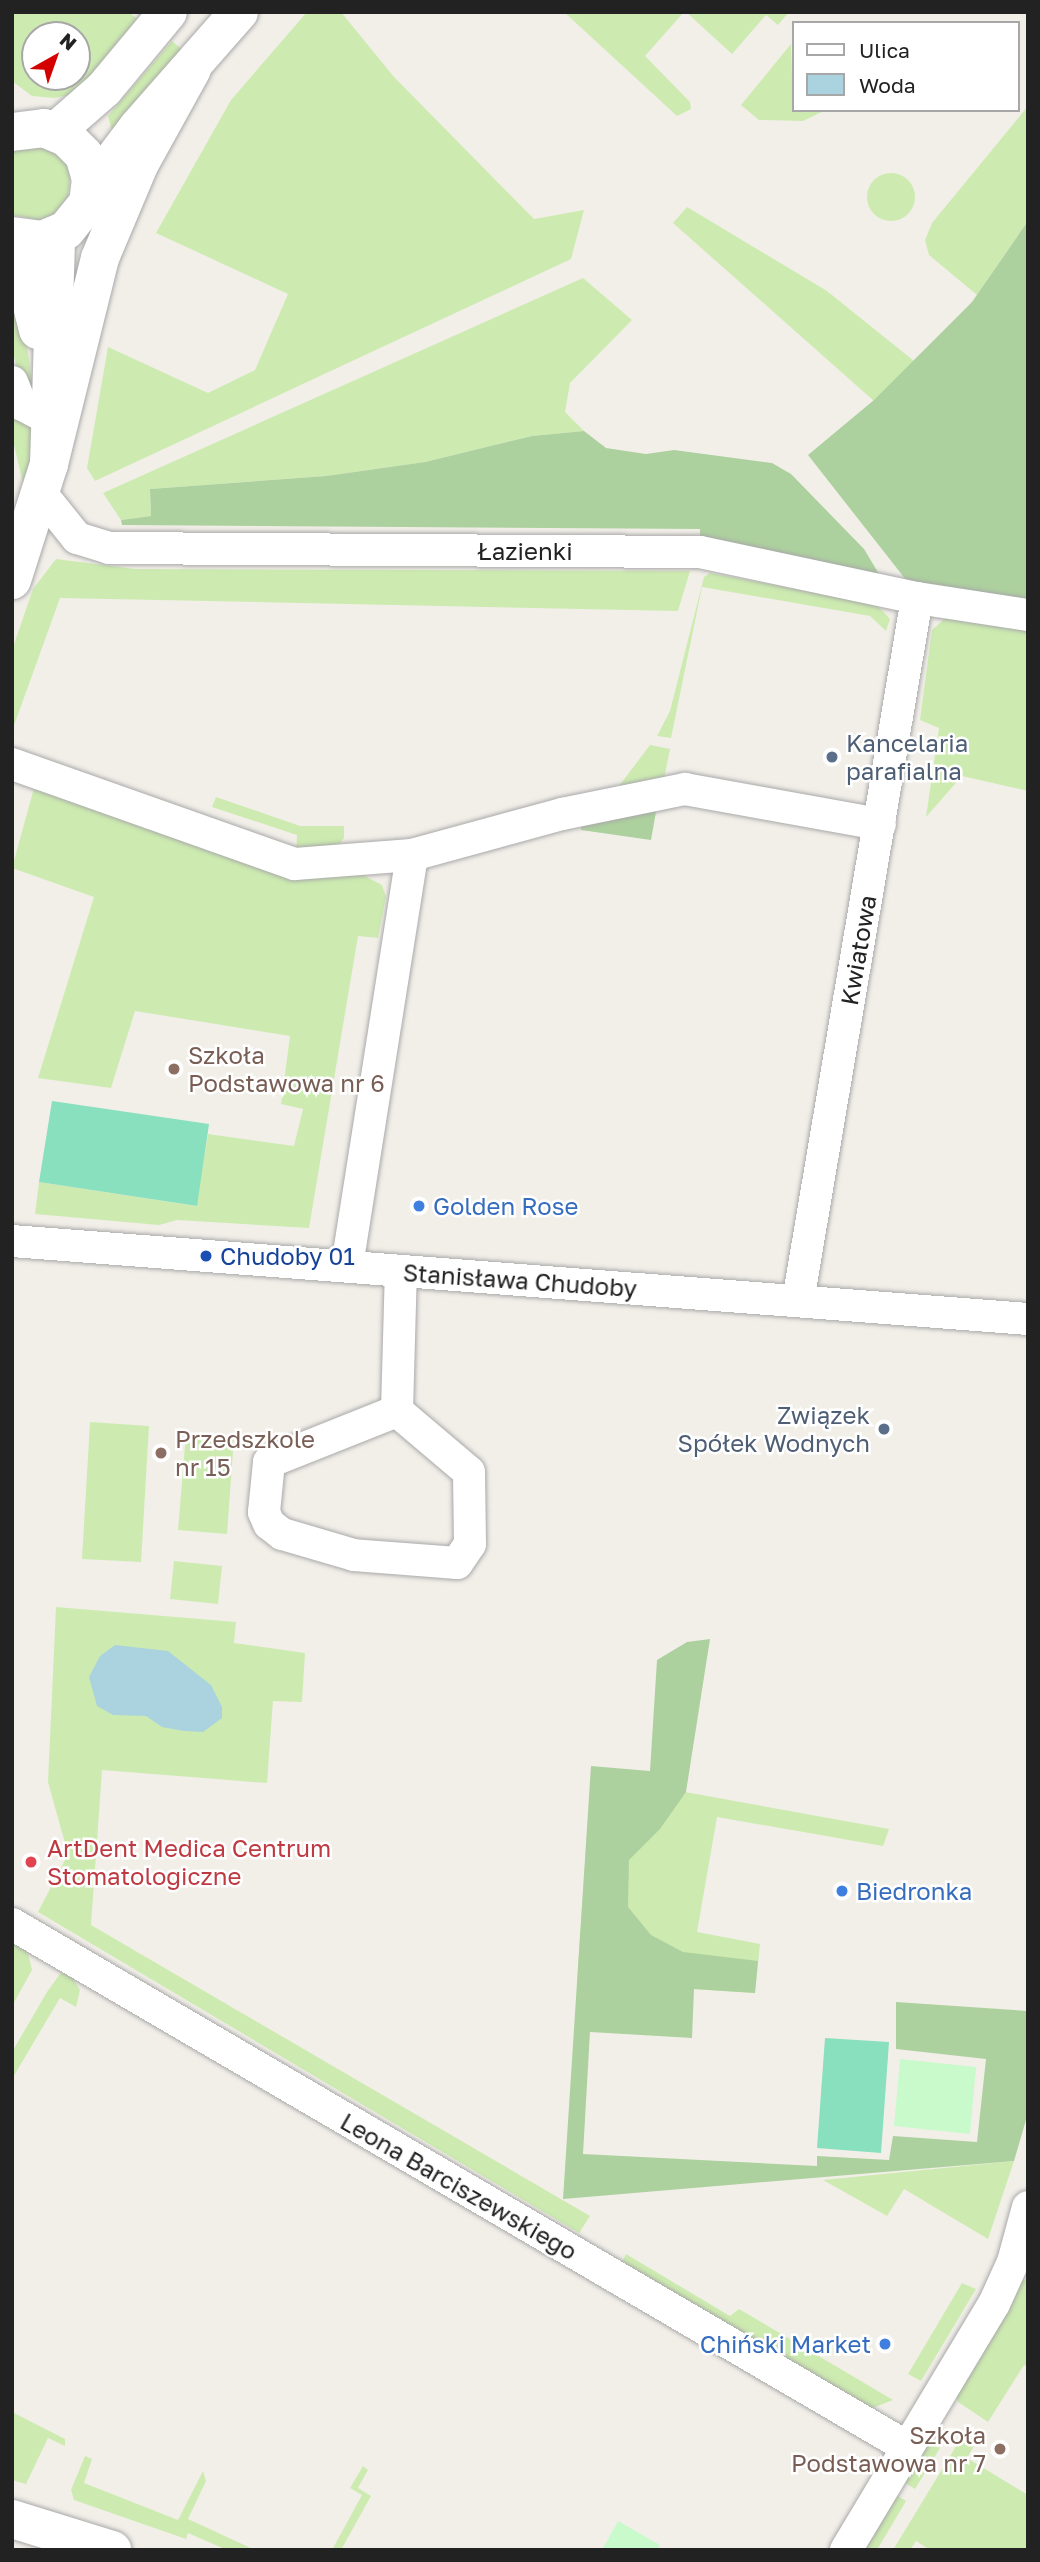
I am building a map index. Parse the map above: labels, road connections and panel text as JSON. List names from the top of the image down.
{
  "streets": {
    "street": [
      "Łazienki",
      "Kwiatowa",
      "Stanisława Chudoby",
      "Leona Barciszewskiego"
    ]
  },
  "crossings": [
    ["Łazienki", "Kwiatowa"],
    ["Kwiatowa", "Stanisława Chudoby"]
  ],
  "places": [
    "Kancelaria parafialna",
    "Szkoła Podstawowa nr 6",
    "Golden Rose",
    "Chudoby 01",
    "Związek Spółek Wodnych",
    "Przedszkole nr 15",
    "ArtDent Medica Centrum Stomatologiczne",
    "Biedronka",
    "Chiński Market",
    "Szkoła Podstawowa nr 7"
  ],
  "legend": ["Ulica", "Woda"],
  "north": "top right"
}
